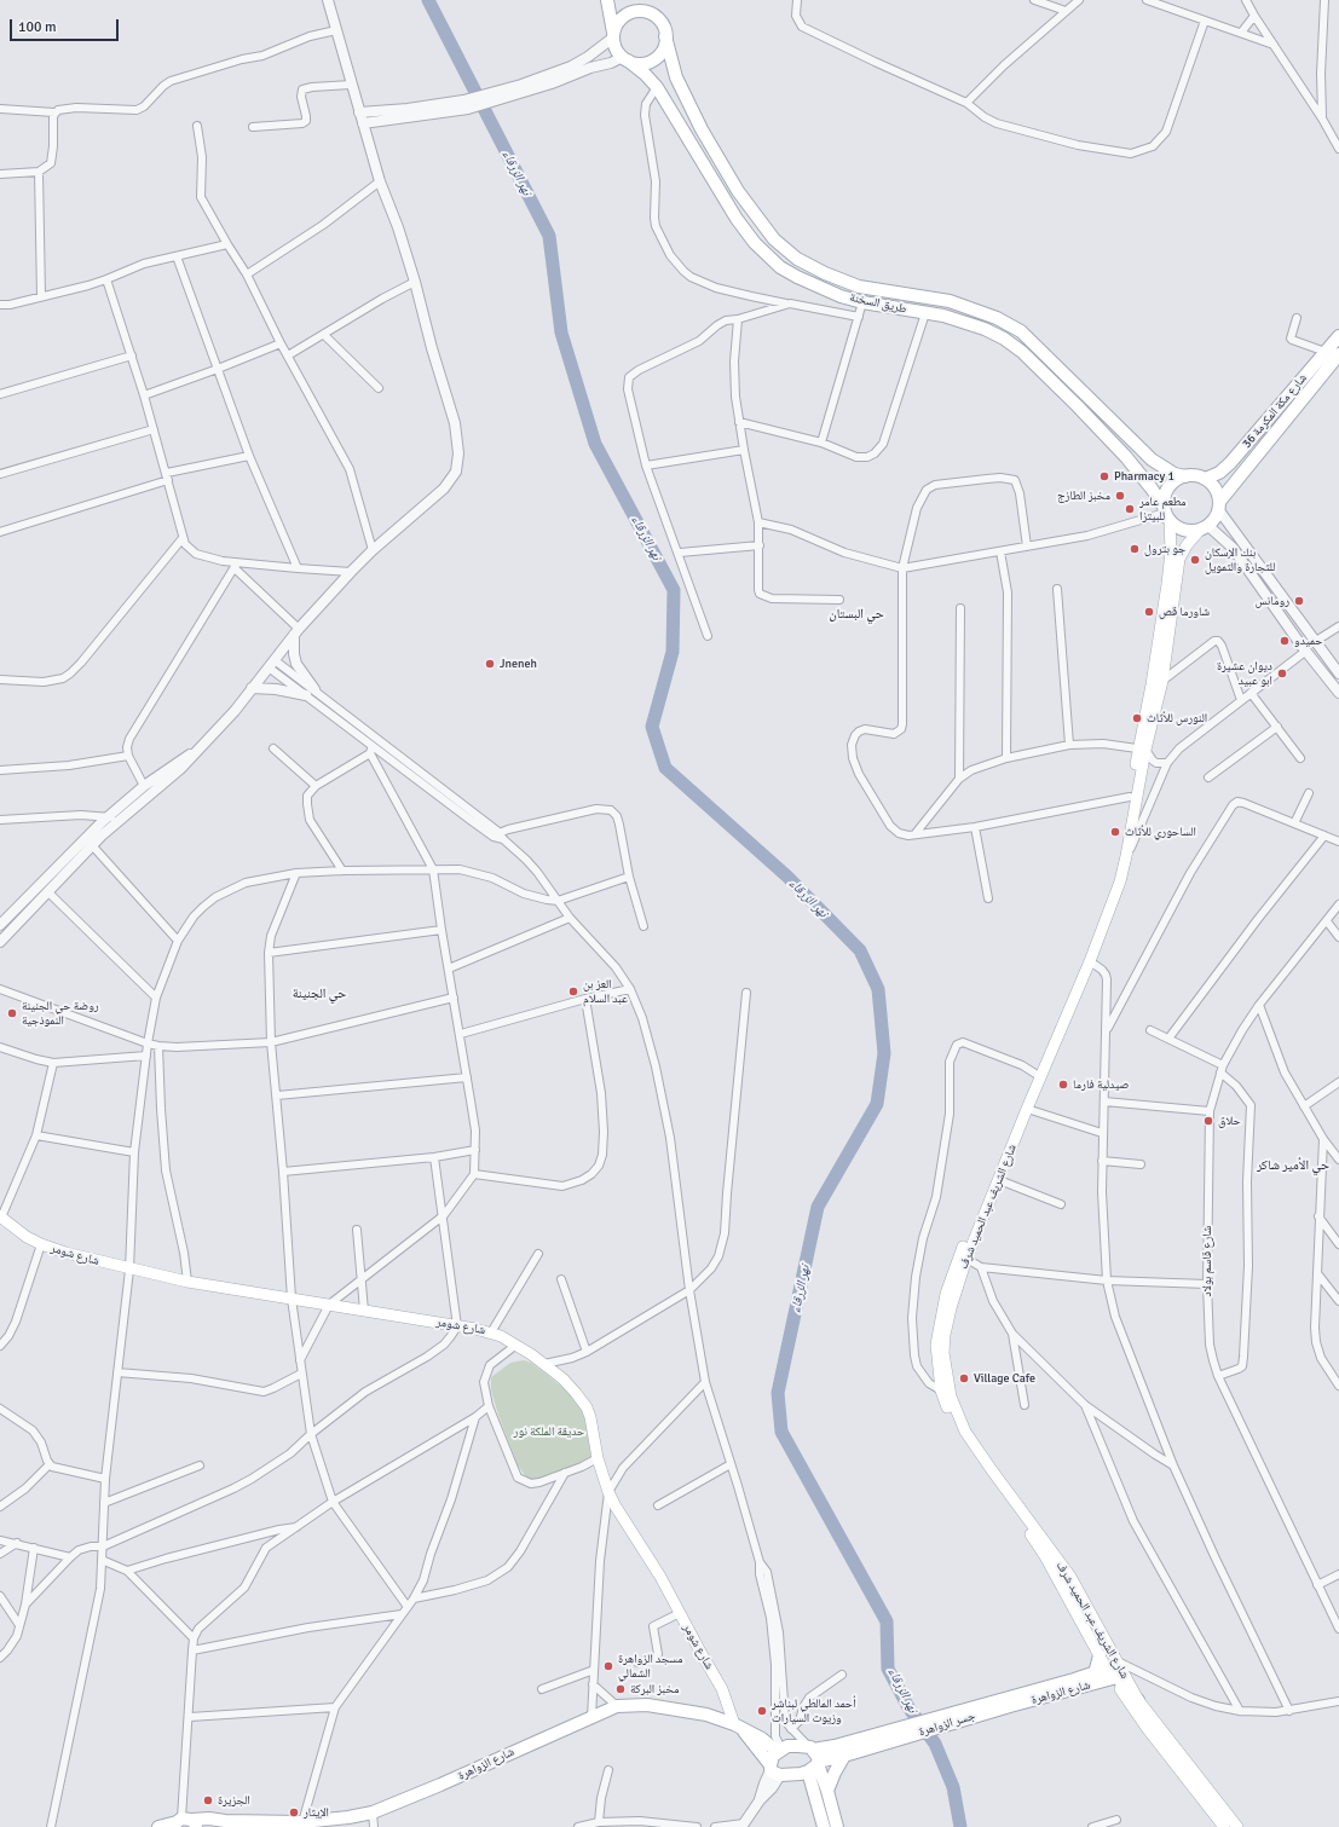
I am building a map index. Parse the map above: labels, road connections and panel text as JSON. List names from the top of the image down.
{
  "streets": {
    "main road": [
      "طريق السخنة",
      "شارع مكة المكرمة 36",
      "شارع الشريف عبد الحميد شرف",
      "شارع شومر",
      "شارع الزواهرة",
      "جسر الزواهرة"
    ],
    "street": ["شارع قاسم بولاد"]
  },
  "crossings": [
    ["طريق السخنة", "شارع مكة المكرمة 36"],
    ["طريق السخنة", "شارع الشريف عبد الحميد شرف"],
    ["شارع مكة المكرمة 36", "شارع الشريف عبد الحميد شرف"],
    ["شارع الشريف عبد الحميد شرف", "شارع الزواهرة"],
    ["شارع شومر", "شارع الزواهرة"],
    ["شارع الزواهرة", "جسر الزواهرة"]
  ],
  "districts": ["حي البستان", "حي الجنينة", "حي الأمير شاكر"],
  "water": ["نهر الزرقاء"],
  "parks": ["حديقة الملكة نور"],
  "places": [
    "Pharmacy 1",
    "مخبز الطازج",
    "مطعم عامر للبيتزا",
    "جو بترول",
    "بنك الإسكان للتجارة والتمويل",
    "رومانس",
    "شاورما قص",
    "حميدو",
    "Jneneh",
    "ديوان عشيرة ابو عبيد",
    "النورس للأثاث",
    "الساحوري للأثاث",
    "العز بن عبد السلام",
    "روضة حي الجنينة النموذجية",
    "صيدلية فارما",
    "حلاق",
    "Village Cafe",
    "مسجد الزواهرة الشمالي",
    "مخبز البركة",
    "أحمد المالطي لبناشر وزيوت السيارات",
    "الجزيرة",
    "الإيثار"
  ],
  "scale_bar": "100 m"
}
